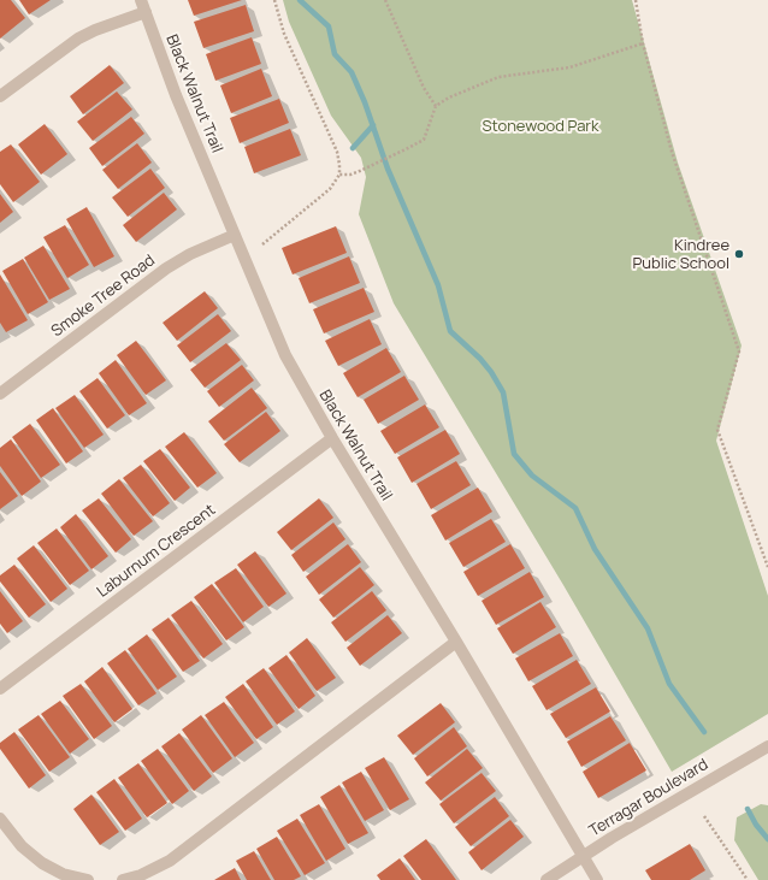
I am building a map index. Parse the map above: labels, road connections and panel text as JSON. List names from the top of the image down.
{
  "streets": {
    "street": [
      "Black Walnut Trail",
      "Smoke Tree Road",
      "Laburnum Crescent",
      "Terragar Boulevard"
    ]
  },
  "crossings": [
    ["Black Walnut Trail", "Smoke Tree Road"],
    ["Black Walnut Trail", "Laburnum Crescent"],
    ["Black Walnut Trail", "Terragar Boulevard"]
  ],
  "parks": ["Stonewood Park"],
  "places": ["Kindree Public School"]
}
